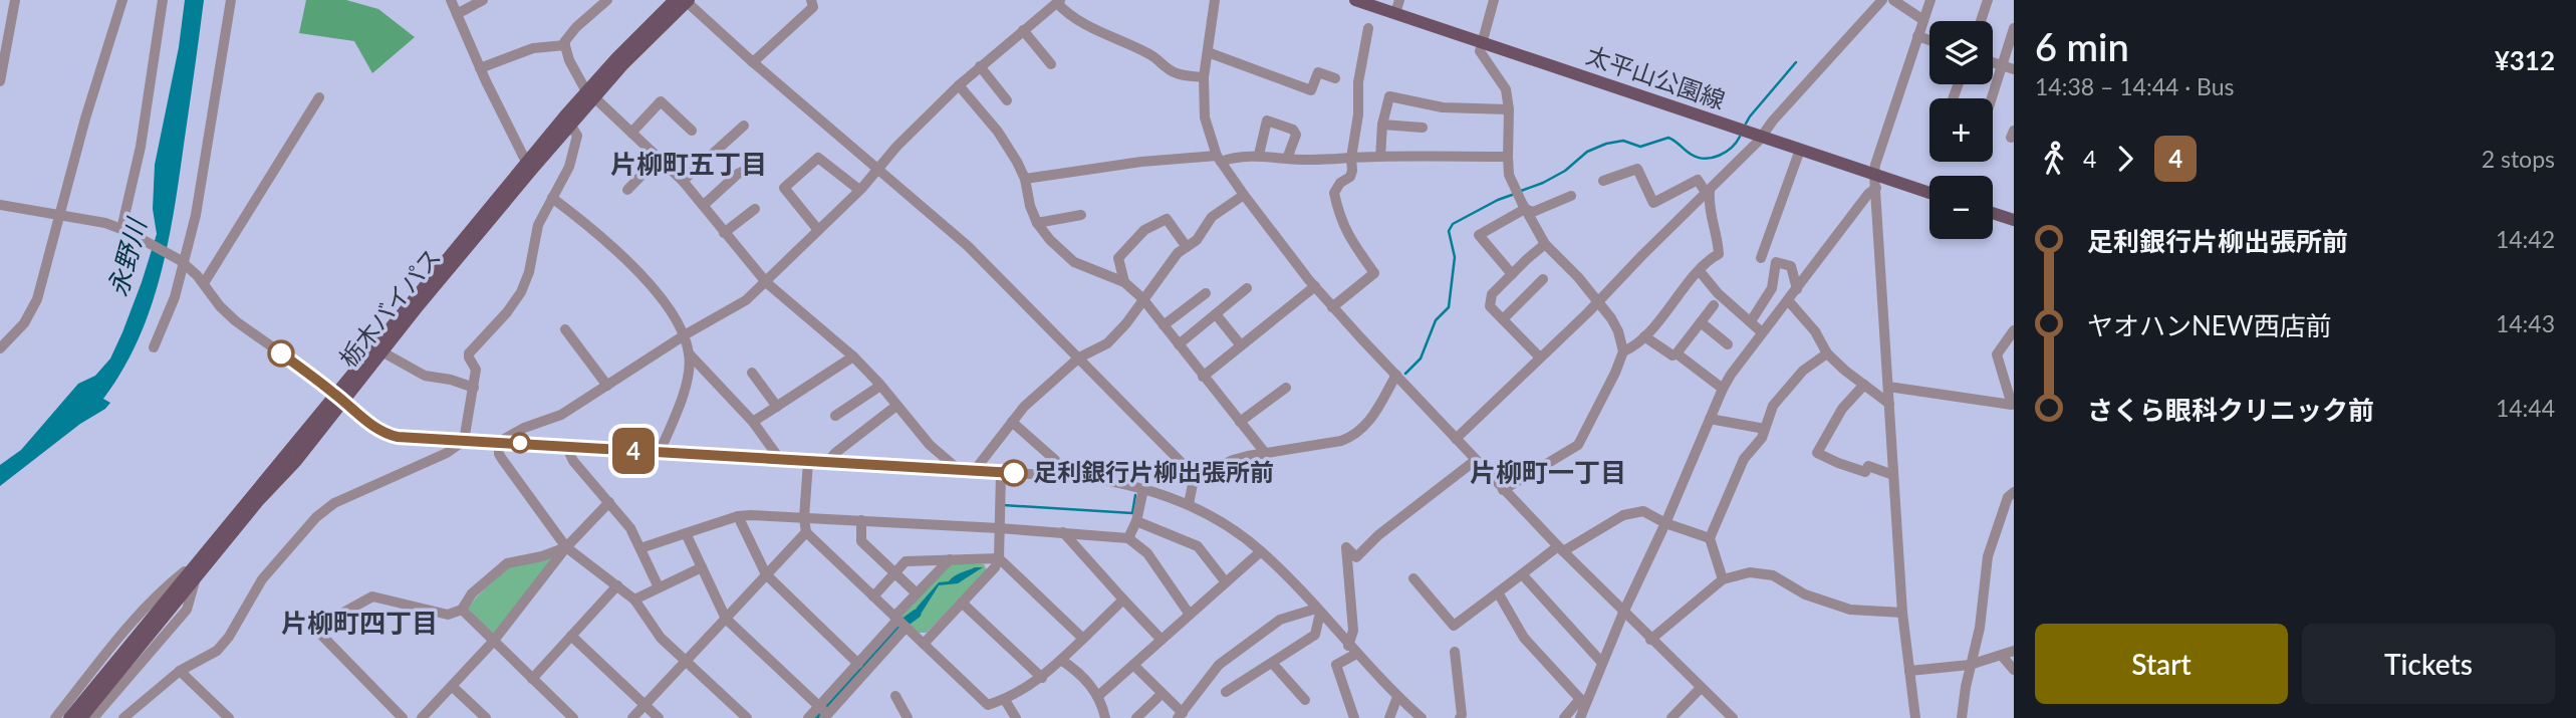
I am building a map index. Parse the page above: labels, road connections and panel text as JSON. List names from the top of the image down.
{
  "streets": {
    "main road": ["太平山公園線", "栃木バイパス"]
  },
  "districts": ["片柳町五丁目", "片柳町一丁目", "片柳町四丁目"],
  "water": ["永野川"],
  "places": ["足利銀行片柳出張所前"],
  "lines": ["bus line 4"],
  "page": {
    "on_map": "4",
    "heading": ["6 min", "14:38 – 14:44 · Bus", "¥312"],
    "map_buttons": ["+", "−"],
    "legs": ["4", "4", "2 stops"],
    "list": [
      {
        "name": "足利銀行片柳出張所前",
        "value": "14:42"
      },
      {
        "name": "ヤオハンNEW西店前",
        "value": "14:43"
      },
      {
        "name": "さくら眼科クリニック前",
        "value": "14:44"
      }
    ],
    "buttons": ["Start", "Tickets"]
  }
}
